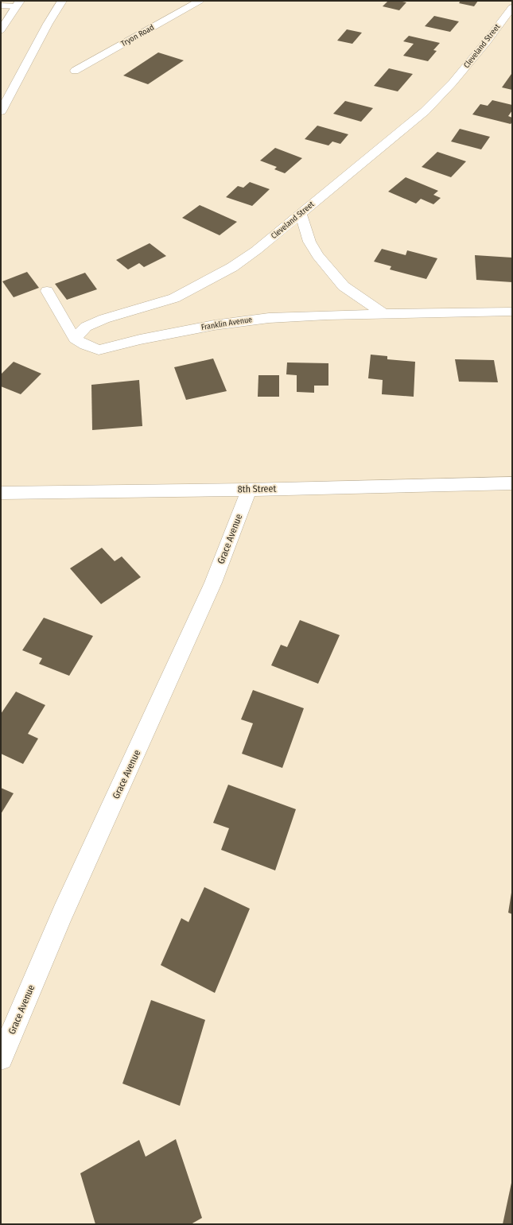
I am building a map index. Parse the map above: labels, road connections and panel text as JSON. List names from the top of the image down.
{
  "streets": {
    "street": [
      "Tryon Road",
      "Cleveland Street",
      "Franklin Avenue",
      "8th Street",
      "Grace Avenue"
    ]
  },
  "crossings": [
    ["Cleveland Street", "Franklin Avenue"],
    ["8th Street", "Grace Avenue"]
  ]
}
